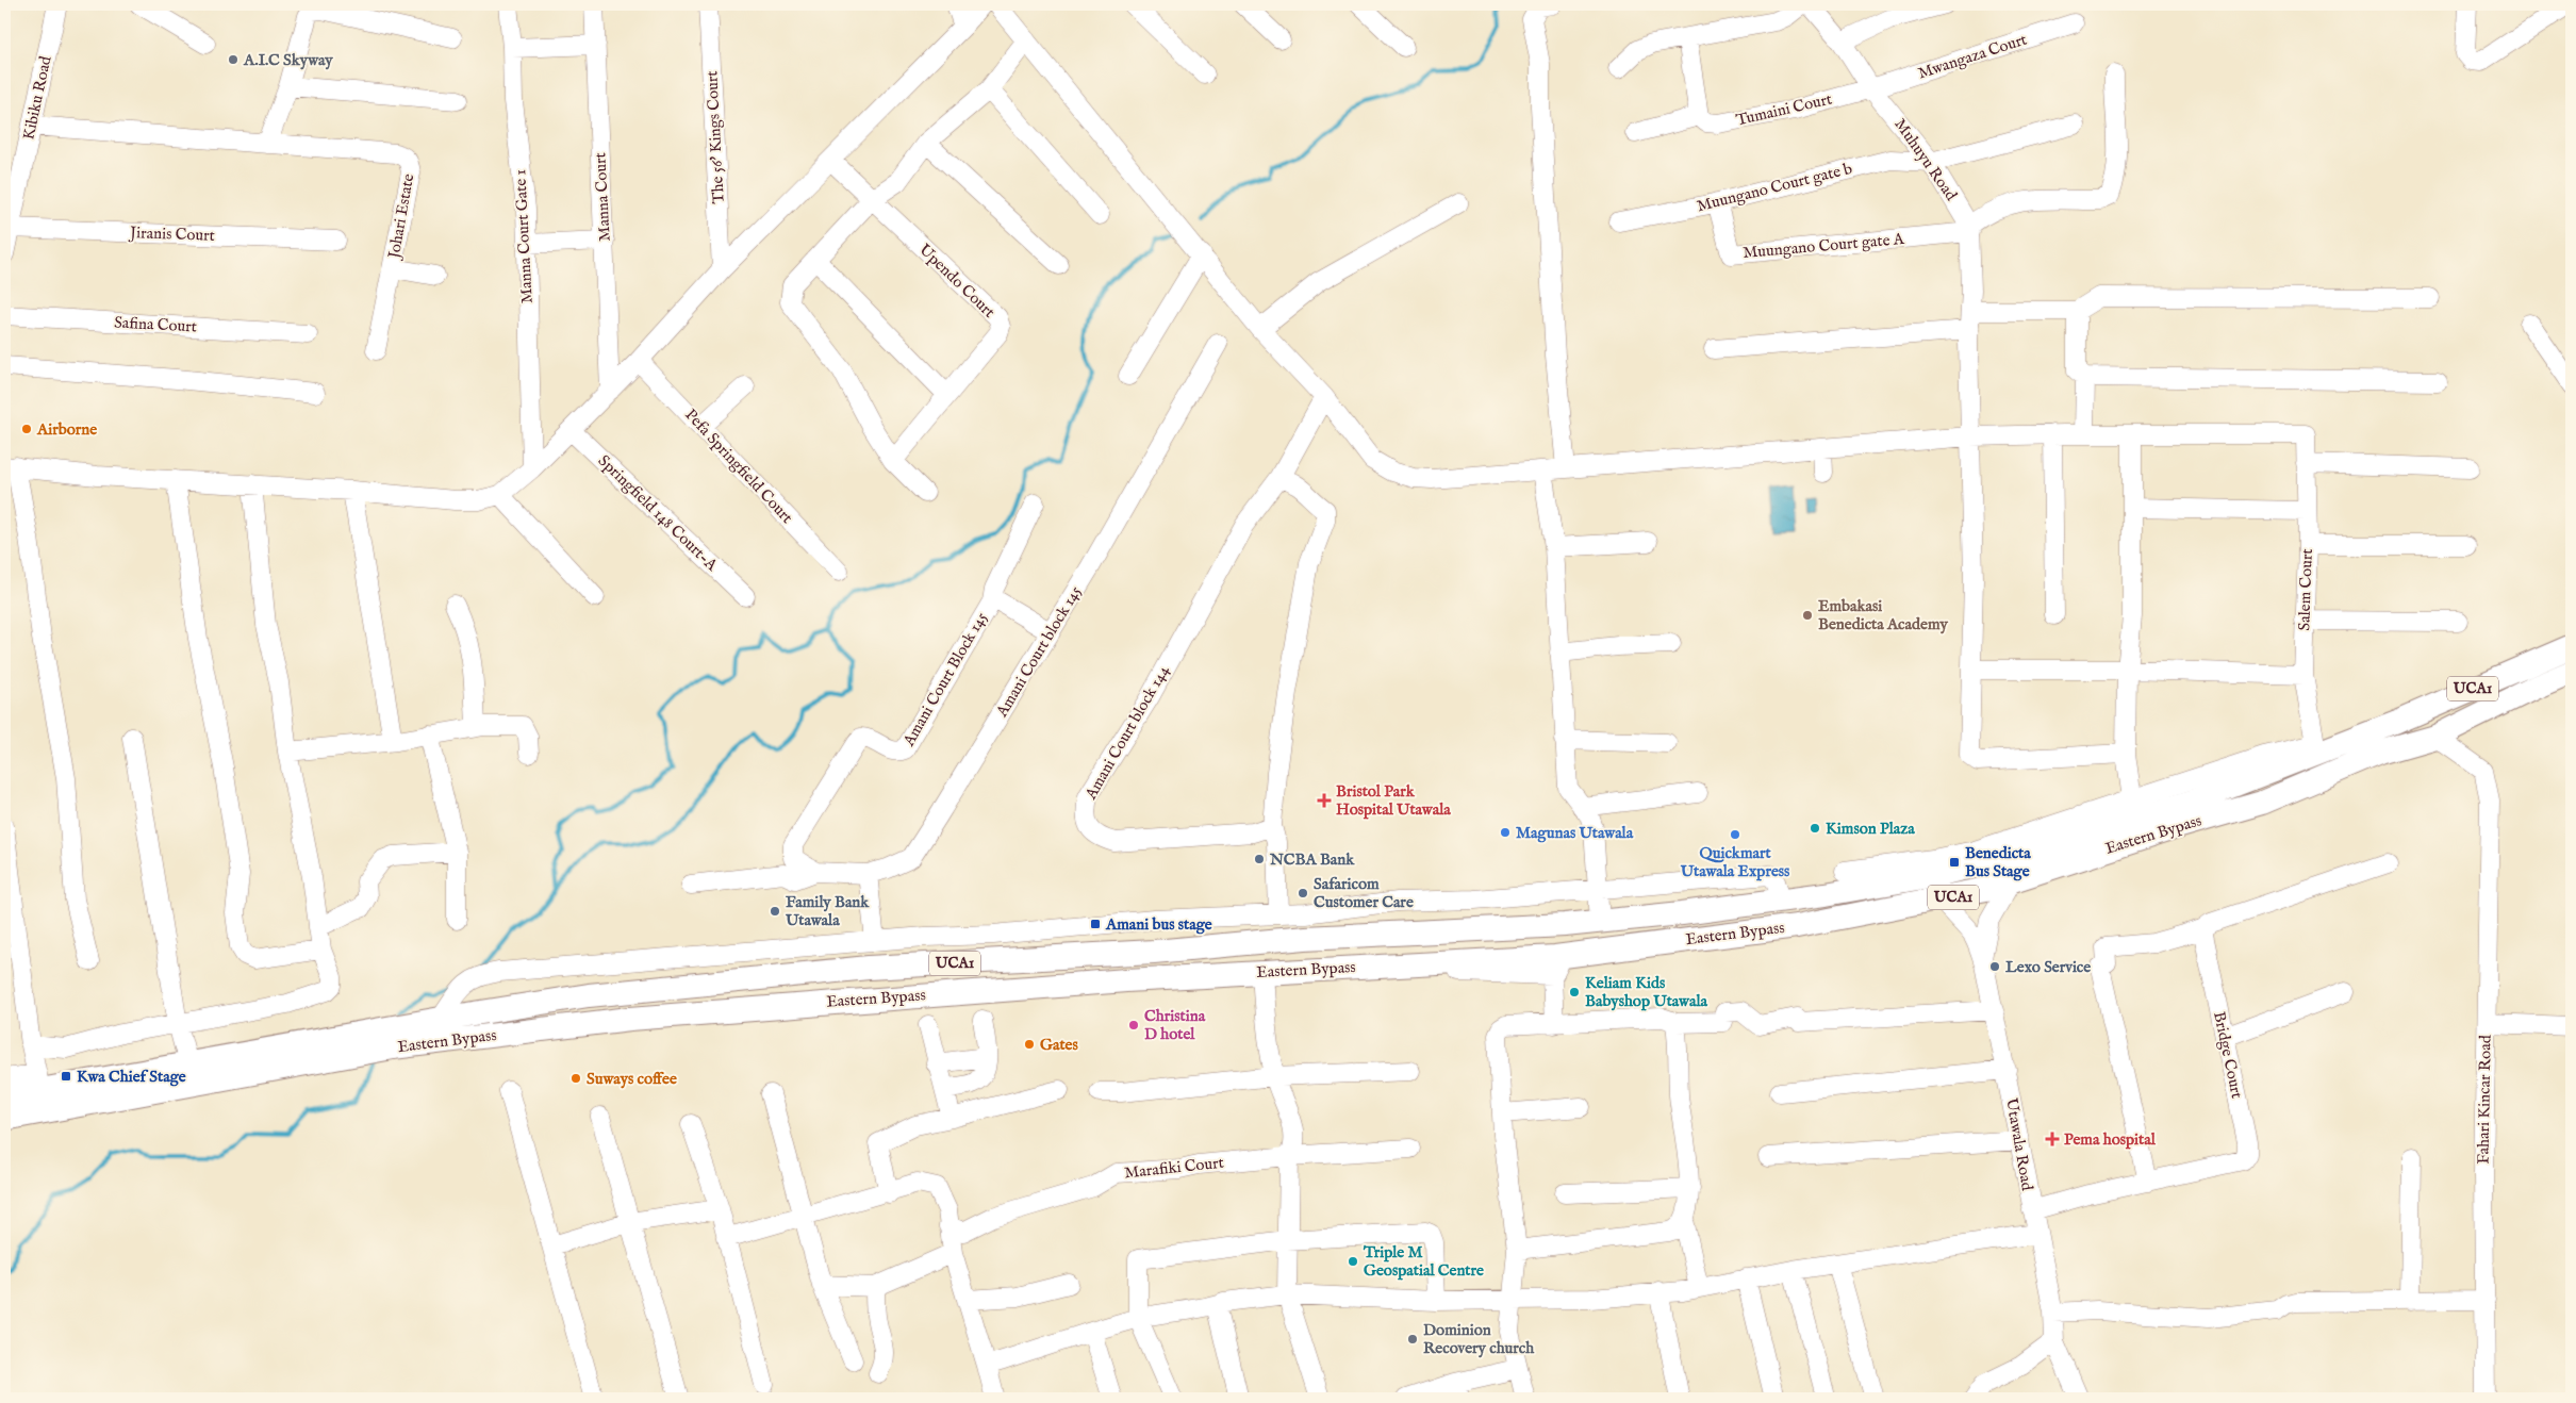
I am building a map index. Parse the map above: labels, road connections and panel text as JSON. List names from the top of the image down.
{
  "streets": {
    "main road": ["UCA1", "Eastern Bypass"],
    "street": [
      "Mwangaza Court",
      "Kibiku Road",
      "Tumaini Court",
      "The 56' Kings Court",
      "Muhuyu Road",
      "Muungano Court gate b",
      "Manna Court",
      "Johari Estate",
      "Jiranis Court",
      "Manna Court Gate 1",
      "Muungano Court gate A",
      "Upendo Court",
      "Safina Court",
      "Pefa Springfield Court",
      "Springfield 148 Court-A",
      "Salem Court",
      "Amani Court block 145",
      "Amani Court Block 145",
      "Amani Court block 144",
      "Bridge Court",
      "Fahari Kincar Road",
      "Utawala Road",
      "Marafiki Court"
    ]
  },
  "crossings": [
    ["Mwangaza Court", "Tumaini Court"],
    ["Mwangaza Court", "Muhuyu Road"],
    ["Kibiku Road", "Johari Estate"],
    ["Kibiku Road", "Jiranis Court"],
    ["Tumaini Court", "Muhuyu Road"],
    ["Muhuyu Road", "Muungano Court gate b"],
    ["Muhuyu Road", "Muungano Court gate A"],
    ["Muungano Court gate b", "Muungano Court gate A"],
    ["Salem Court", "Eastern Bypass"],
    ["Amani Court block 145", "Amani Court Block 145"],
    ["Eastern Bypass", "Fahari Kincar Road"],
    ["Eastern Bypass", "Utawala Road"],
    ["Bridge Court", "Utawala Road"]
  ],
  "places": {
    "other": [
      "A.I.C Skyway",
      "Airborne",
      "Embakasi Benedicta Academy",
      "Kimson Plaza",
      "Magunas Utawala",
      "Quickmart Utawala Express",
      "NCBA Bank",
      "Safaricom Customer Care",
      "Family Bank Utawala",
      "Lexo Service",
      "Keliam Kids Babyshop Utawala",
      "Christina D hotel",
      "Gates",
      "Suways coffee",
      "Triple M Geospatial Centre",
      "Dominion Recovery church"
    ],
    "health": ["Bristol Park Hospital Utawala", "Pema hospital"],
    "transit": ["Benedicta Bus Stage", "Amani bus stage", "Kwa Chief Stage"]
  }
}
